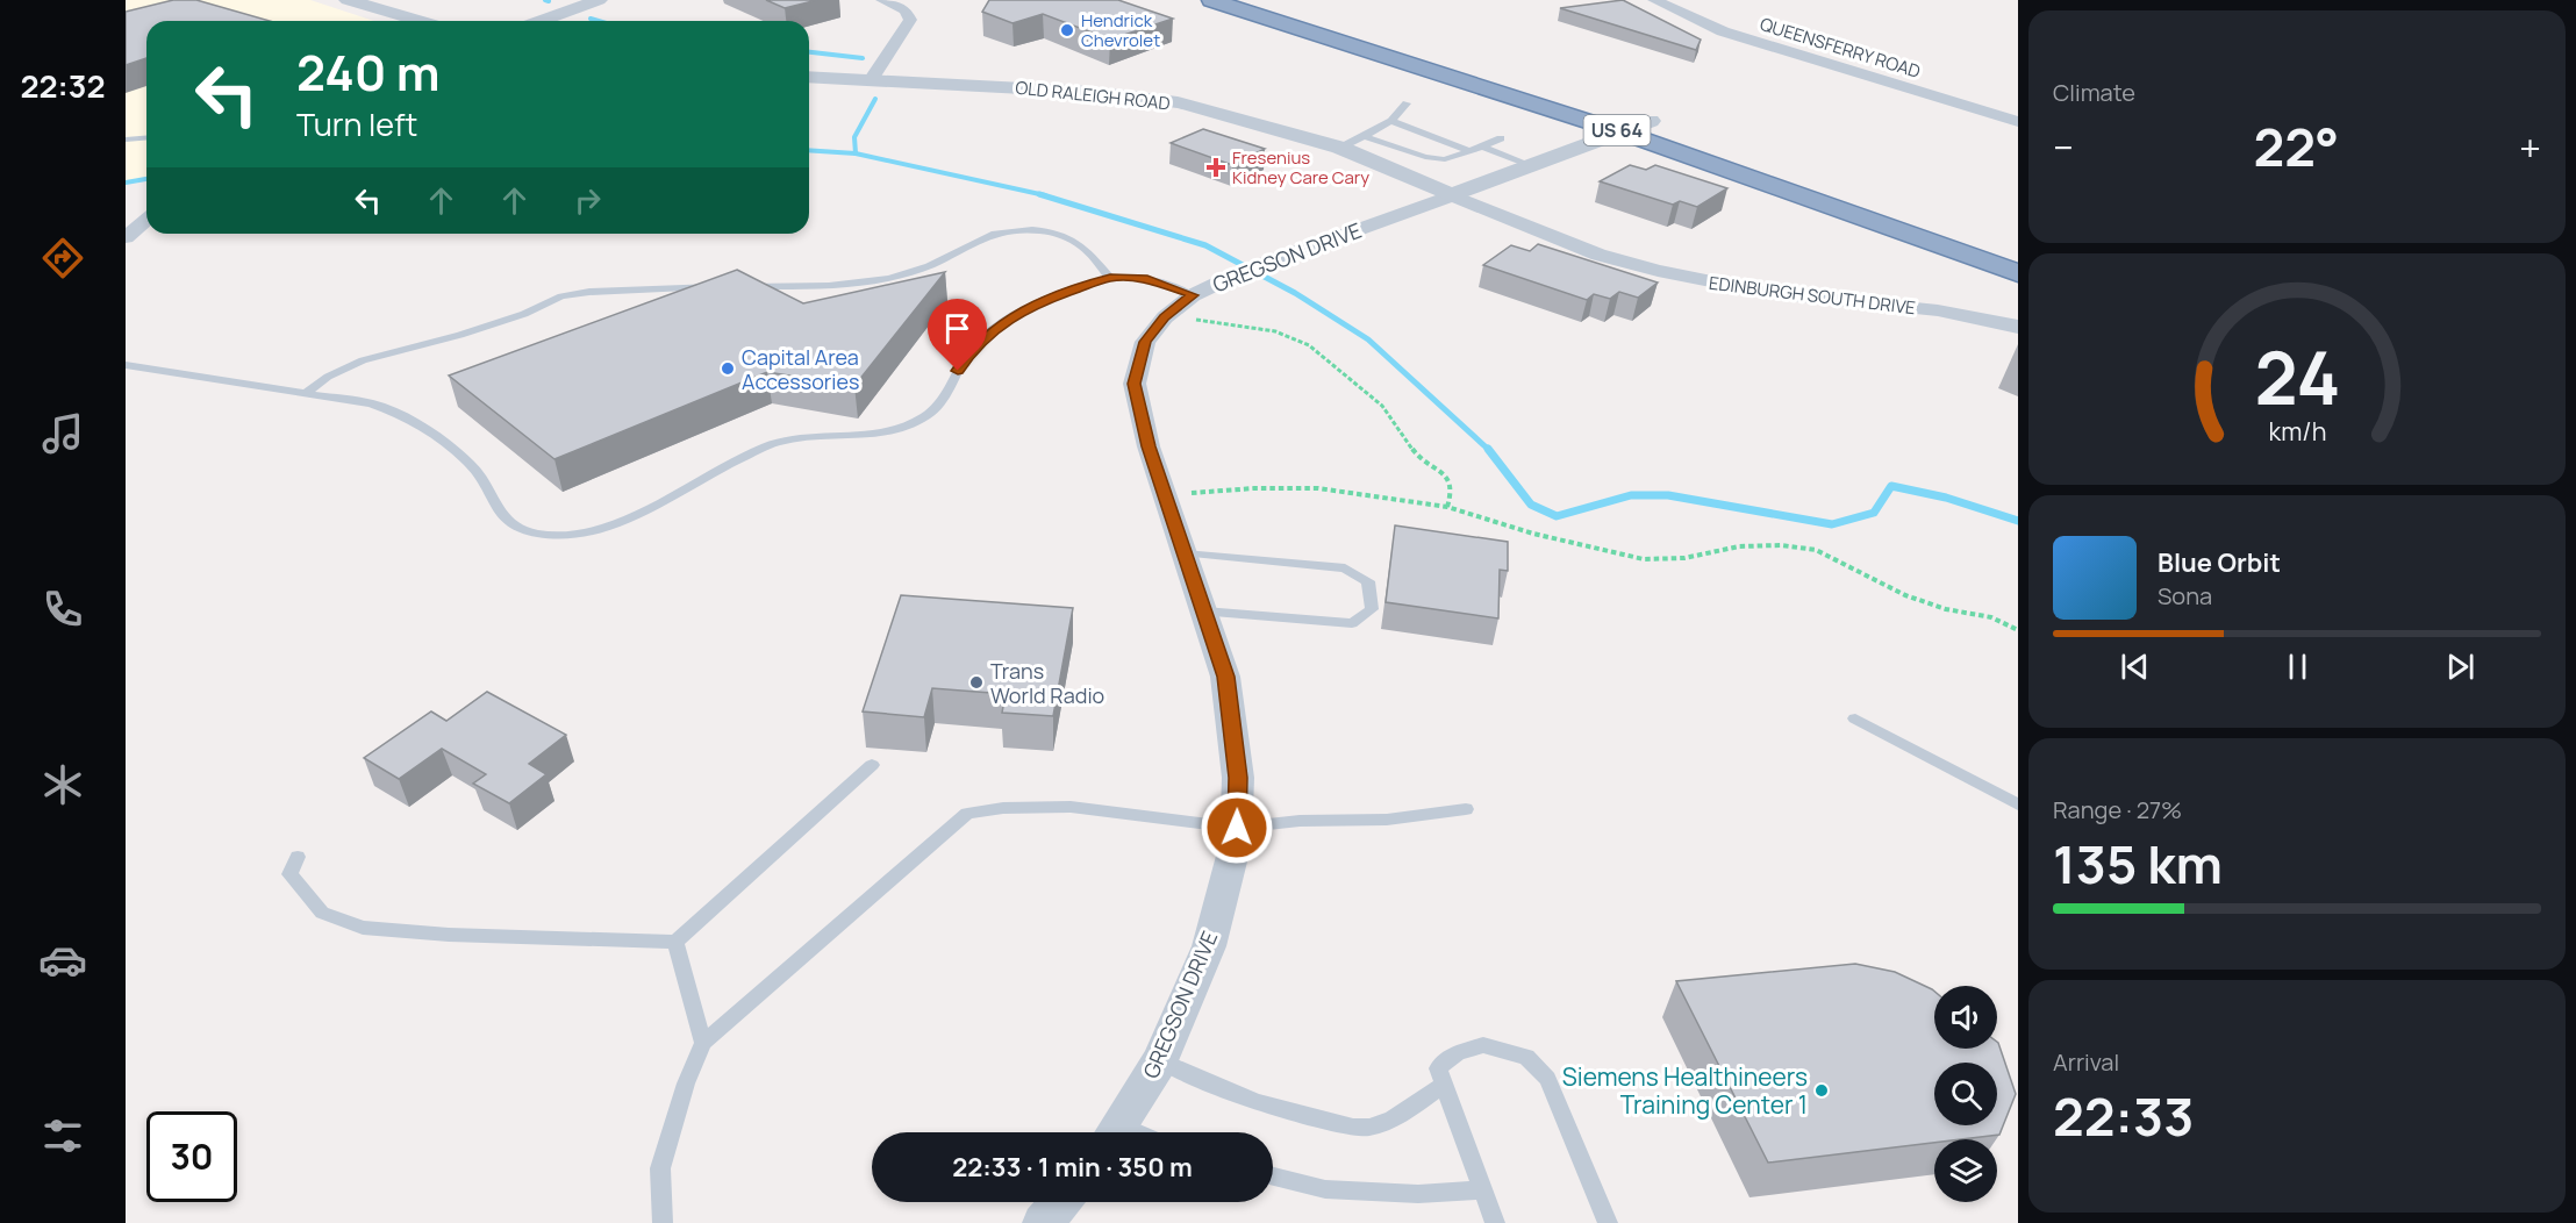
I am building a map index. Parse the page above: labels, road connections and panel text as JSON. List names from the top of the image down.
{
  "streets": {
    "highway": ["US 64"],
    "street": [
      "QUEENSFERRY ROAD",
      "OLD RALEIGH ROAD",
      "GREGSON DRIVE",
      "EDINBURGH SOUTH DRIVE"
    ]
  },
  "crossings": [
    ["OLD RALEIGH ROAD", "GREGSON DRIVE"],
    ["OLD RALEIGH ROAD", "EDINBURGH SOUTH DRIVE"],
    ["US 64", "GREGSON DRIVE"],
    ["GREGSON DRIVE", "EDINBURGH SOUTH DRIVE"]
  ],
  "places": {
    "other": [
      "Hendrick Chevrolet",
      "Capital Area Accessories",
      "Trans World Radio",
      "Siemens Healthineers Training Center 1"
    ],
    "health": ["Fresenius Kidney Care Cary"]
  },
  "page": {
    "tabs": "22:32",
    "tile": [
      "Climate",
      ["Range · 27%", "135 km"],
      ["Arrival", "22:33"]
    ],
    "turn": ["240 m", "Turn left"],
    "heat": ["−", "22°", "+"],
    "song": ["Blue Orbit", "Sona"],
    "limit": "30",
    "trip": "22:33 · 1 min · 350 m",
    "gauge": ["24", "km/h"]
  }
}
